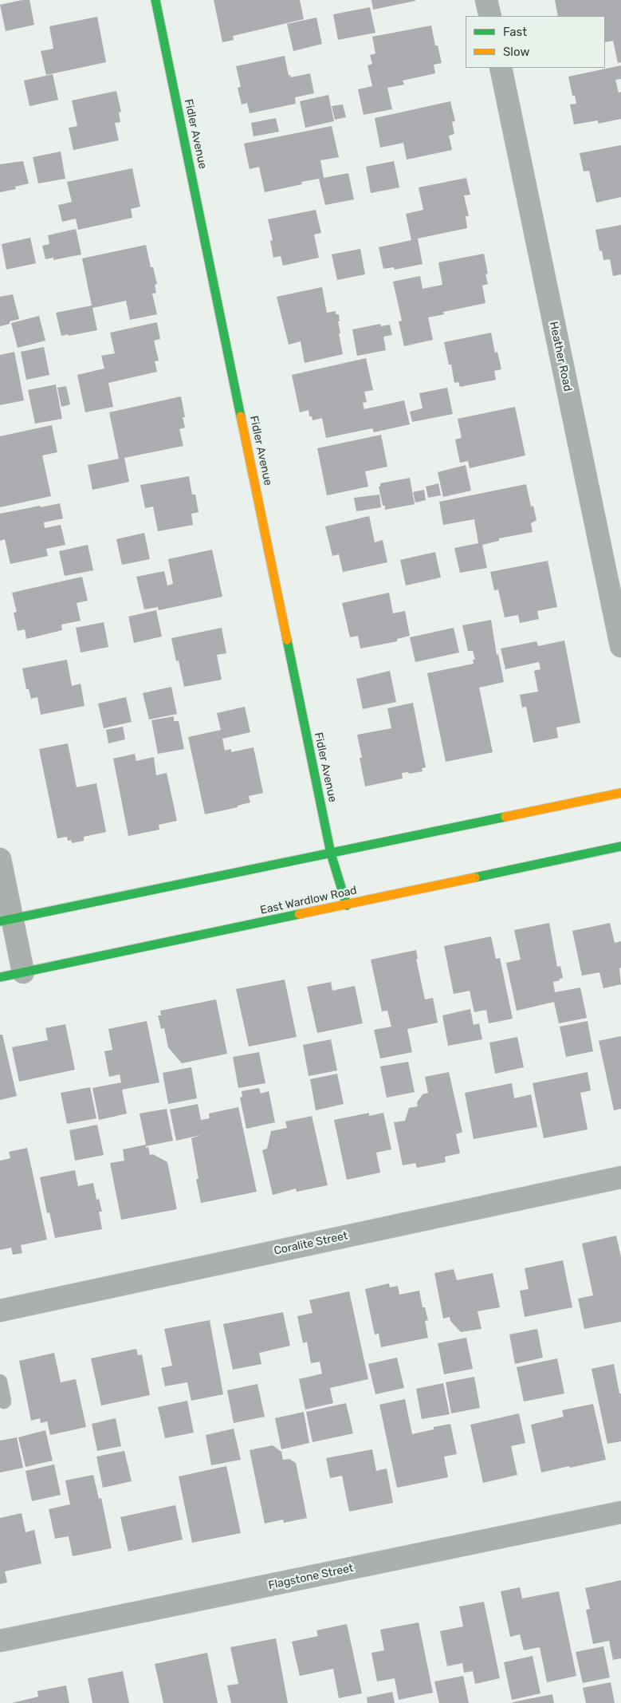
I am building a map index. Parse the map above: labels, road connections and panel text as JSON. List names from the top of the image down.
{
  "streets": {
    "main road": ["Fidler Avenue", "East Wardlow Road"],
    "street": ["Heather Road", "Coralite Street", "Flagstone Street"]
  },
  "crossings": [
    ["Fidler Avenue", "East Wardlow Road"]
  ],
  "legend": ["Fast", "Slow"]
}
